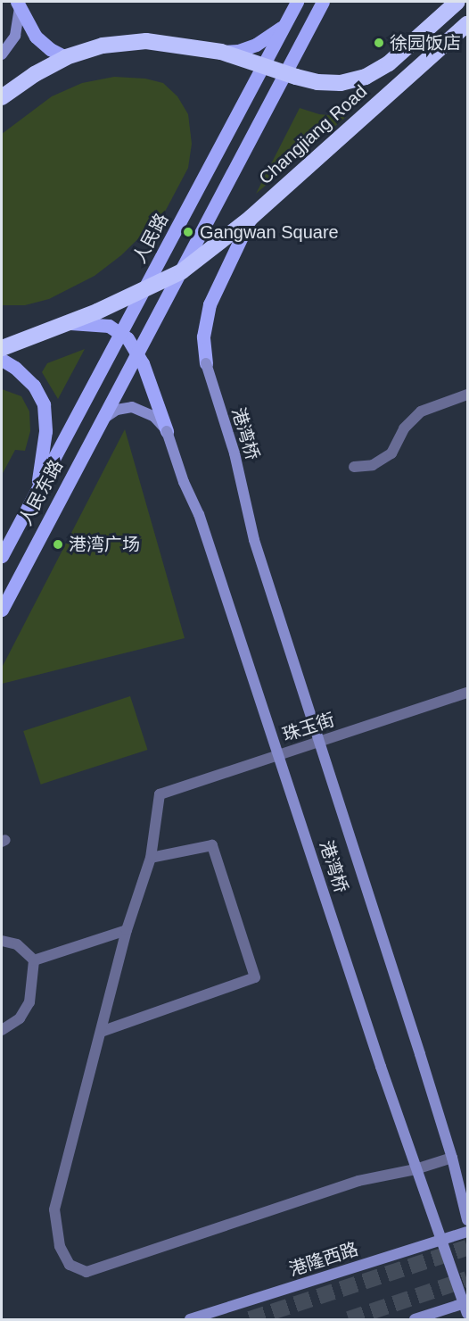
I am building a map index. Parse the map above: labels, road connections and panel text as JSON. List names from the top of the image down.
{
  "streets": {
    "highway": ["Changjiang Road"],
    "main road": [
      "人民路",
      "港湾桥",
      "人民东路",
      "港隆西路"
    ],
    "street": ["珠玉街"]
  },
  "crossings": [
    ["Changjiang Road", "人民路"],
    ["港湾桥", "港隆西路"]
  ],
  "places": ["徐园饭店", "Gangwan Square", "港湾广场"]
}
